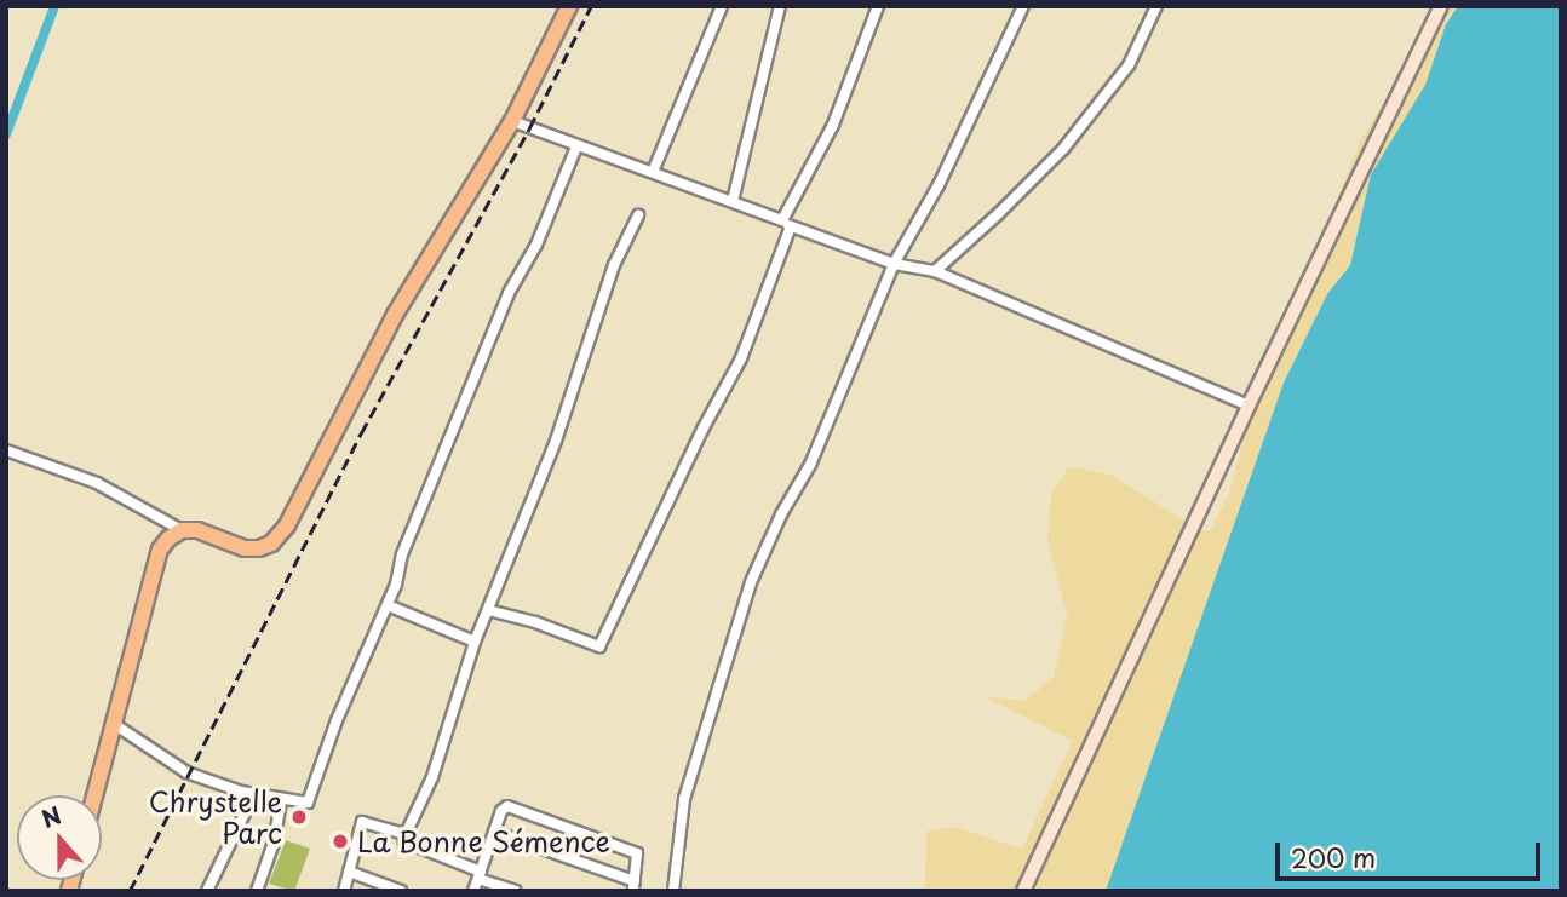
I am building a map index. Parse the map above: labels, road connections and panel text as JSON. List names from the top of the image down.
{
  "places": ["Chrystelle Parc", "La Bonne Sémence"],
  "scale_bar": "200 m",
  "north": "top"
}
